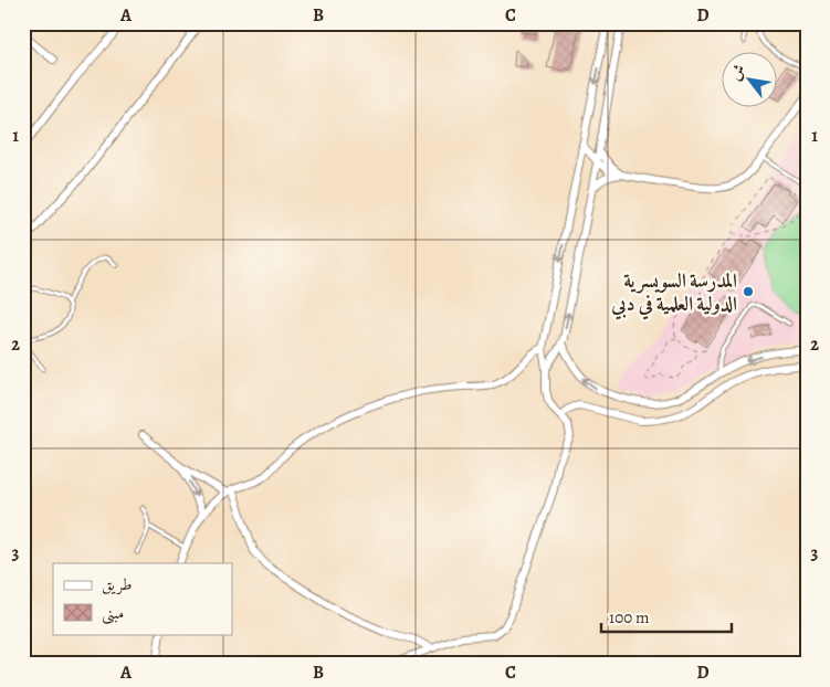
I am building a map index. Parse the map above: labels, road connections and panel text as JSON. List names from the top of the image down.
{
  "places": ["المدرسة السويسرية الدولية العلمية في دبي"],
  "legend": ["طريق", "مبنى"],
  "scale_bar": "100 m",
  "north": "top left",
  "grid": {
    "columns": [
      "A",
      "B",
      "C",
      "D"
    ],
    "rows": ["1", "2", "3"]
  }
}
